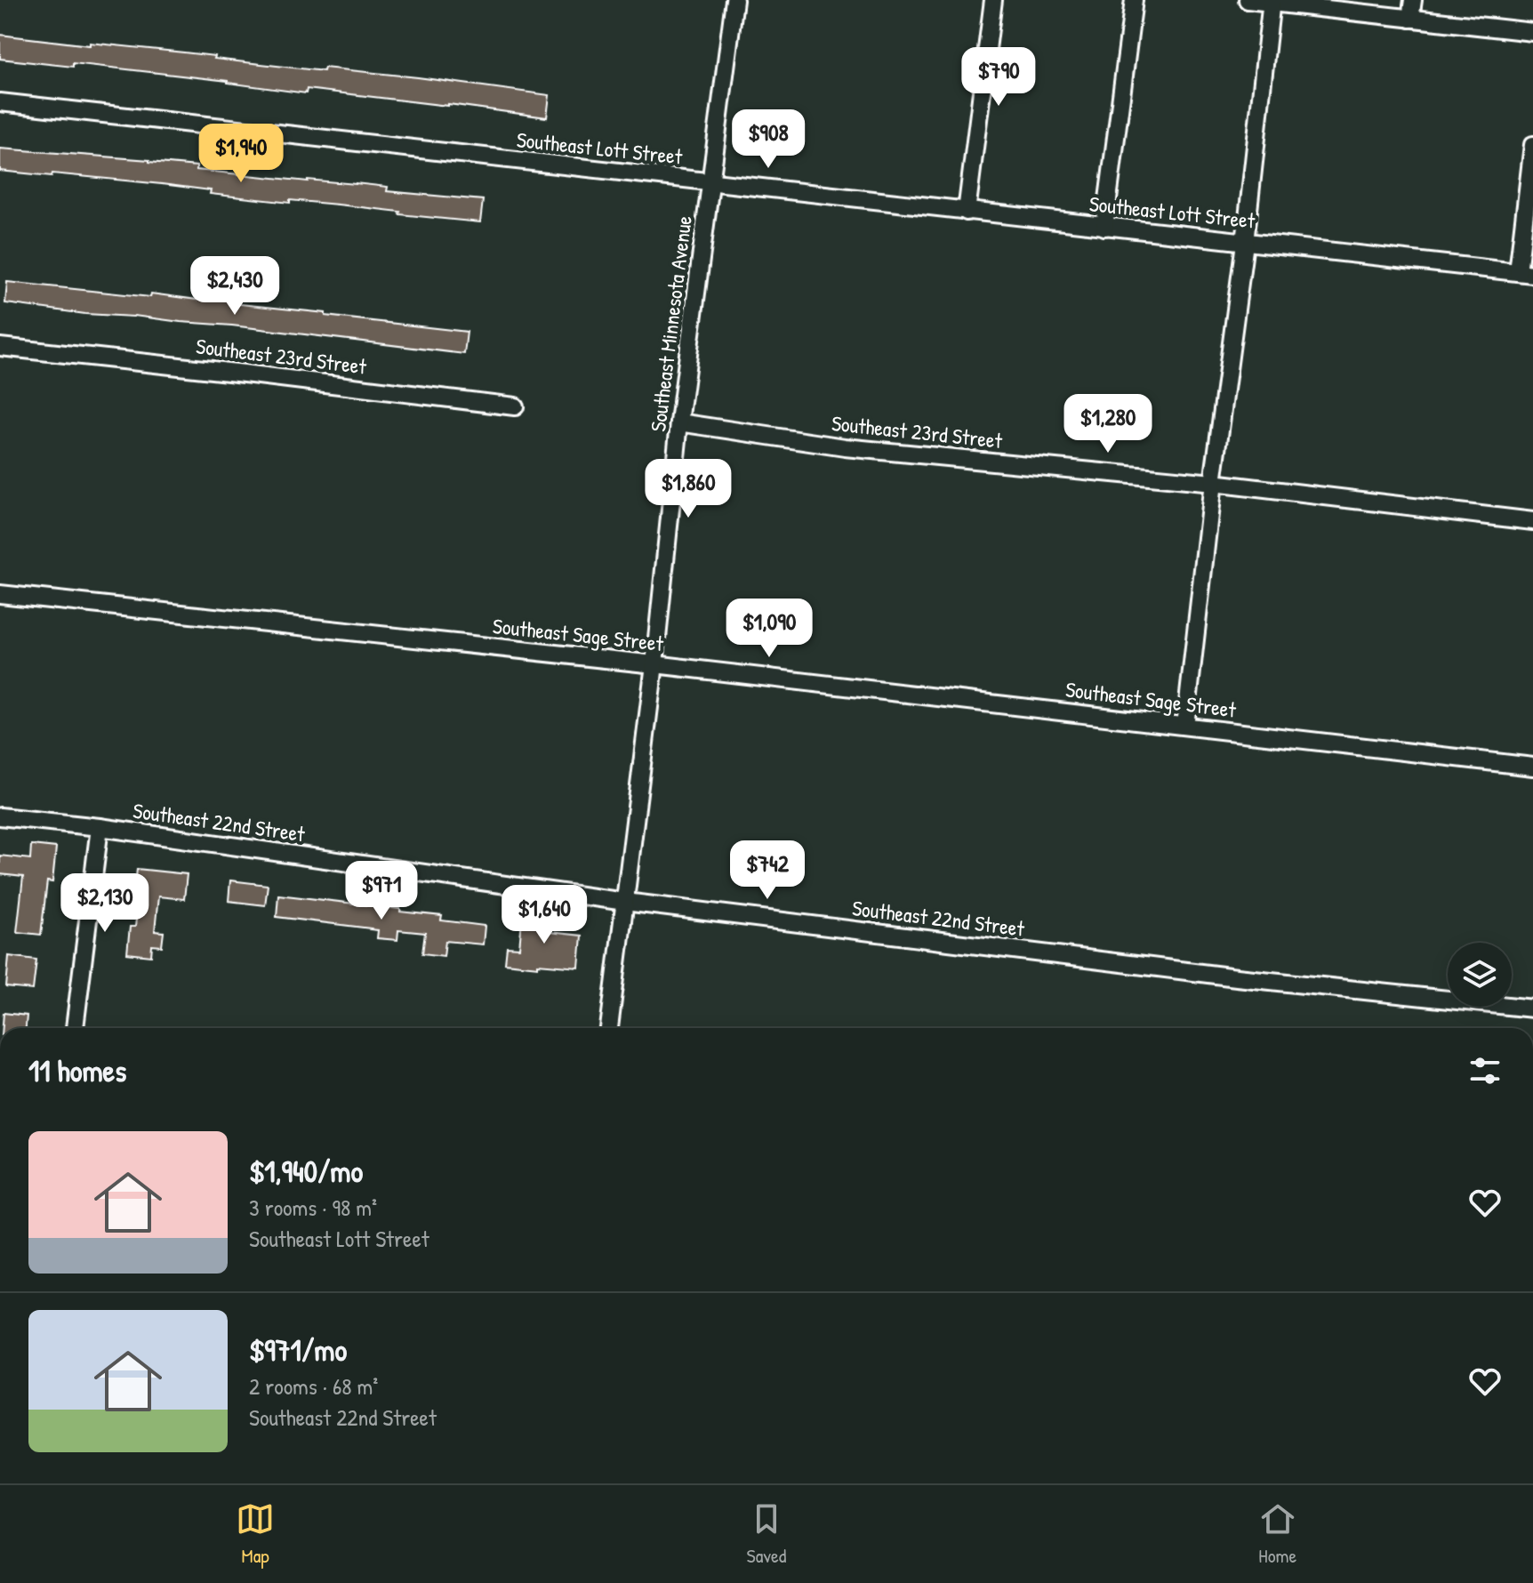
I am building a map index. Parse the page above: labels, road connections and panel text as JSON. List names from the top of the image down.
{
  "streets": {
    "street": [
      "Southeast Lott Street",
      "Southeast Minnesota Avenue",
      "Southeast 23rd Street",
      "Southeast Sage Street",
      "Southeast 22nd Street"
    ]
  },
  "crossings": [
    ["Southeast Lott Street", "Southeast Minnesota Avenue"],
    ["Southeast Minnesota Avenue", "Southeast 23rd Street"],
    ["Southeast Minnesota Avenue", "Southeast Sage Street"],
    ["Southeast Minnesota Avenue", "Southeast 22nd Street"]
  ],
  "page": {
    "price": [
      "$790",
      "$908",
      "$1,940",
      "$2,430",
      "$1,280",
      "$1,860",
      "$1,090",
      "$742",
      "$971",
      "$2,130",
      "$1,640"
    ],
    "heading": "11 homes",
    "list": [
      {
        "name": "$1,940/mo",
        "note": "3 rooms · 98 m² · Southeast Lott Street"
      },
      {
        "name": "$971/mo",
        "note": "2 rooms · 68 m² · Southeast 22nd Street"
      }
    ],
    "tabs": ["Map", "Saved", "Home"]
  }
}
